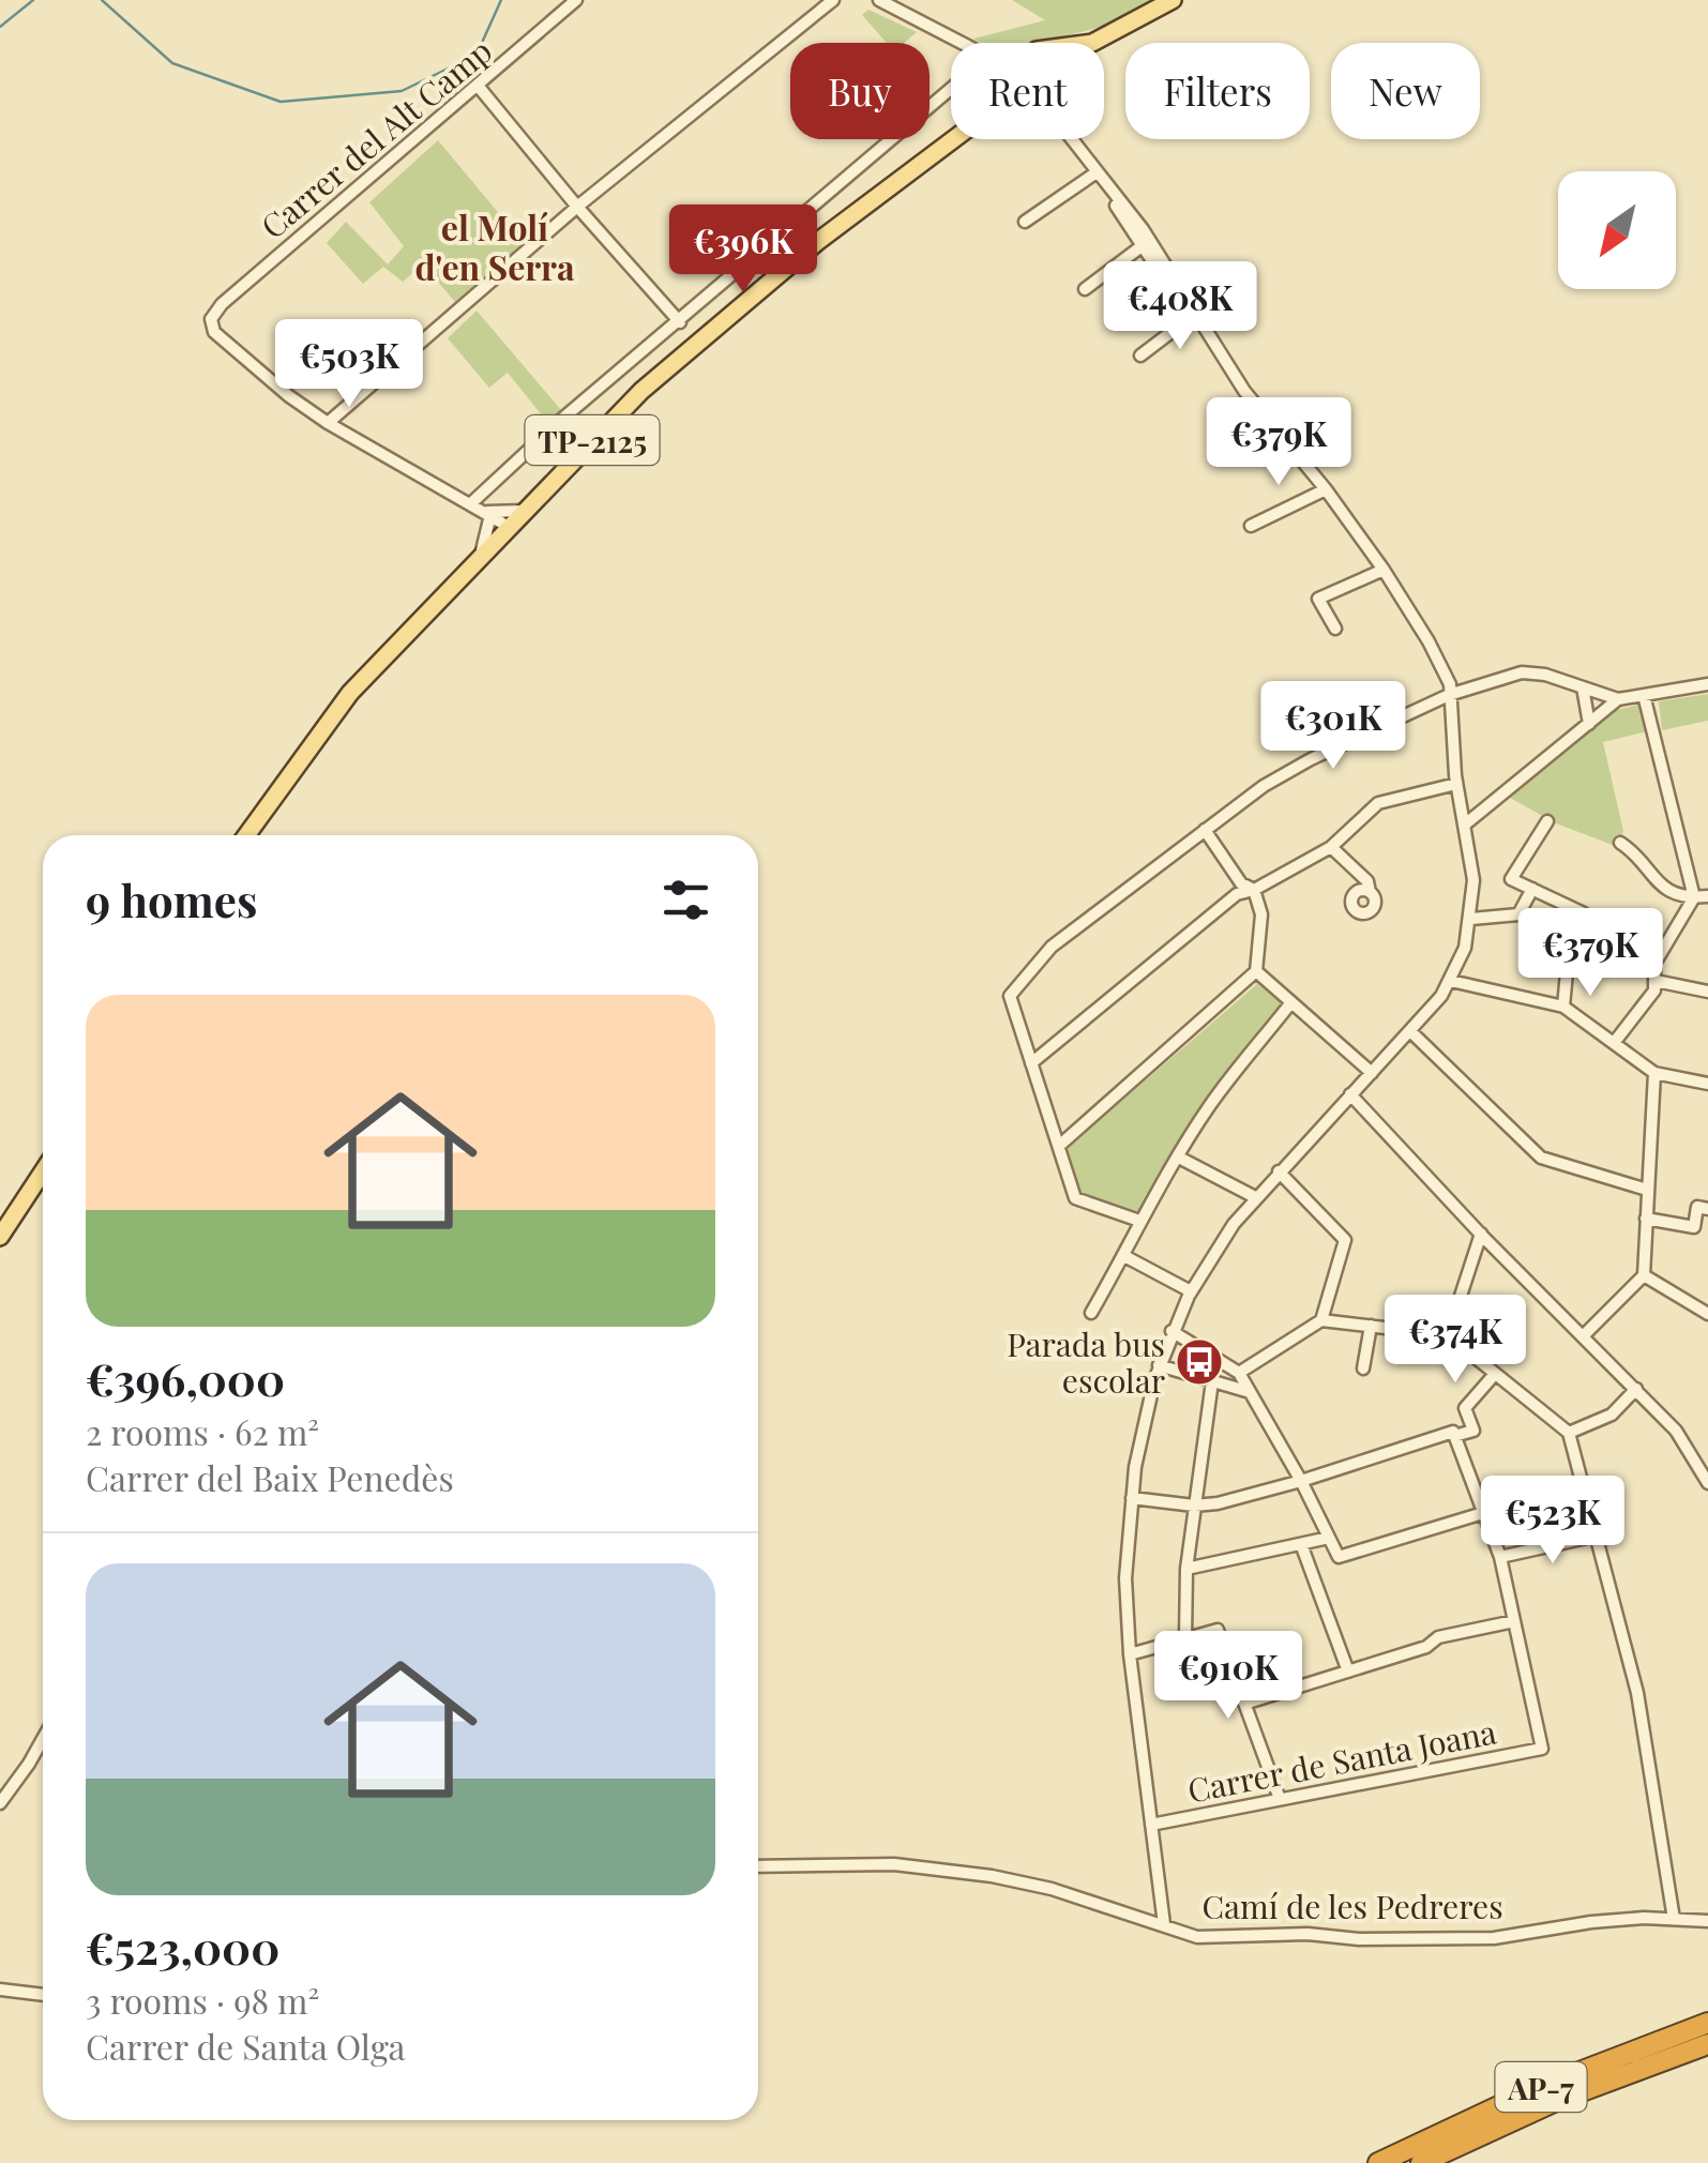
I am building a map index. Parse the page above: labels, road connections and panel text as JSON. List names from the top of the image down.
{
  "streets": {
    "highway": ["AP-7"],
    "main road": ["TP-2125"],
    "street": ["Carrer del Alt Camp", "Carrer de Santa Joana", "Camí de les Pedreres"]
  },
  "districts": ["el Molí d'en Serra"],
  "places": {
    "bus stop": ["Parada bus escolar"]
  },
  "north": "bottom left",
  "page": {
    "chip": [
      "Buy",
      "Rent",
      "Filters",
      "New"
    ],
    "price": [
      "€396K",
      "€408K",
      "€503K",
      "€379K",
      "€301K",
      "€379K",
      "€374K",
      "€523K",
      "€910K"
    ],
    "heading": "9 homes",
    "list": [
      {
        "name": "€396,000",
        "note": "2 rooms · 62 m² · Carrer del Baix Penedès"
      },
      {
        "name": "€523,000",
        "note": "3 rooms · 98 m² · Carrer de Santa Olga"
      }
    ]
  }
}
